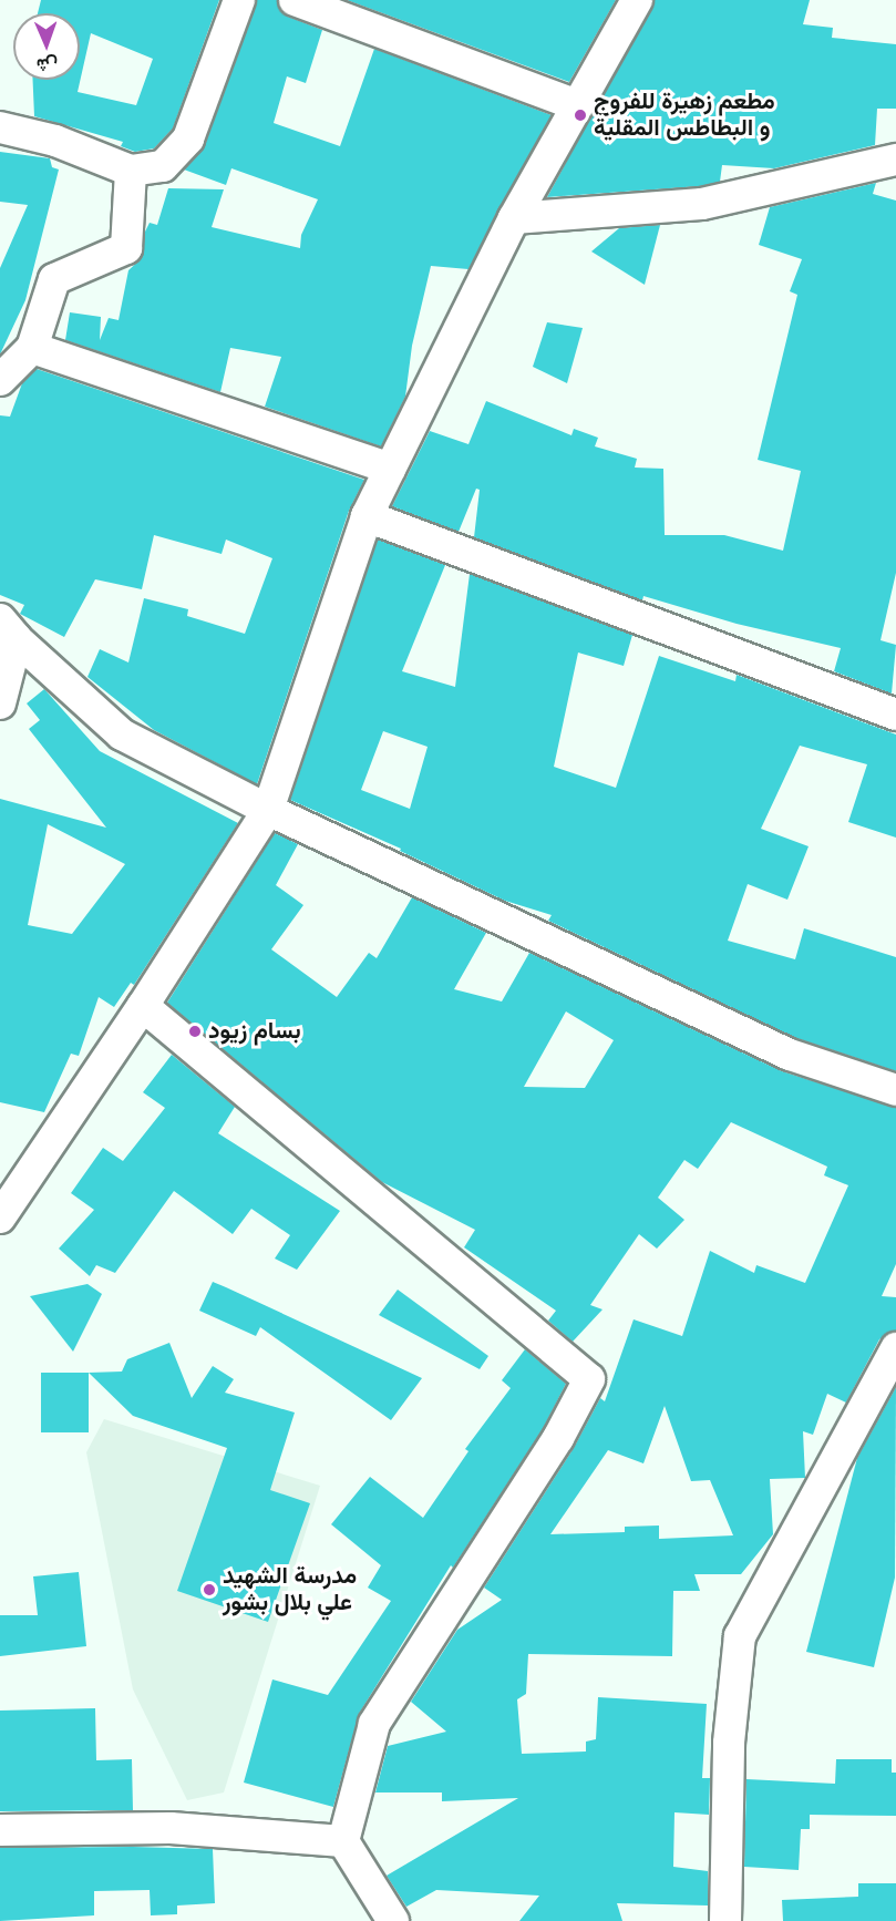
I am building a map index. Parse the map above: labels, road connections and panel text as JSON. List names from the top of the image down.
{
  "places": ["مطعم زهيرة للفروج و البطاطس المقلية", "بسام زيود", "مدرسة الشهيد علي بلال بشور"],
  "north": "bottom"
}
